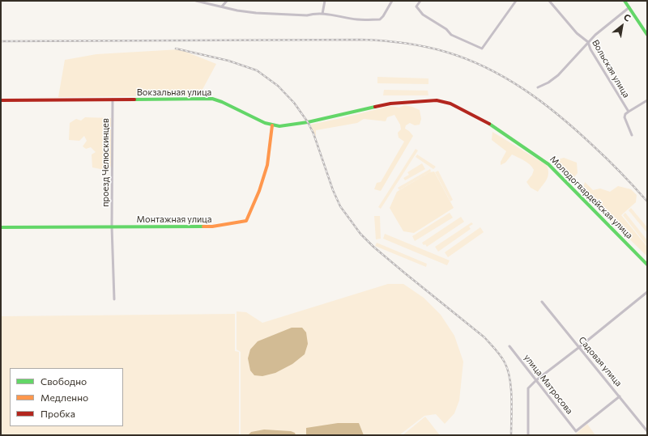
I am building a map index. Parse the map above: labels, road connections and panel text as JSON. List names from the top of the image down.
{
  "streets": {
    "street": [
      "Вольская улица",
      "Вокзальная улица",
      "проезд Челюскинцев",
      "Молодогвардейская улица",
      "Монтажная улица",
      "Садовая улица",
      "улица Матросова"
    ]
  },
  "crossings": [
    ["Вокзальная улица", "проезд Челюскинцев"],
    ["Вокзальная улица", "Молодогвардейская улица"],
    ["Вокзальная улица", "Монтажная улица"],
    ["проезд Челюскинцев", "Монтажная улица"],
    ["Садовая улица", "улица Матросова"]
  ],
  "legend": ["Свободно", "Медленно", "Пробка"],
  "north": "top right"
}
